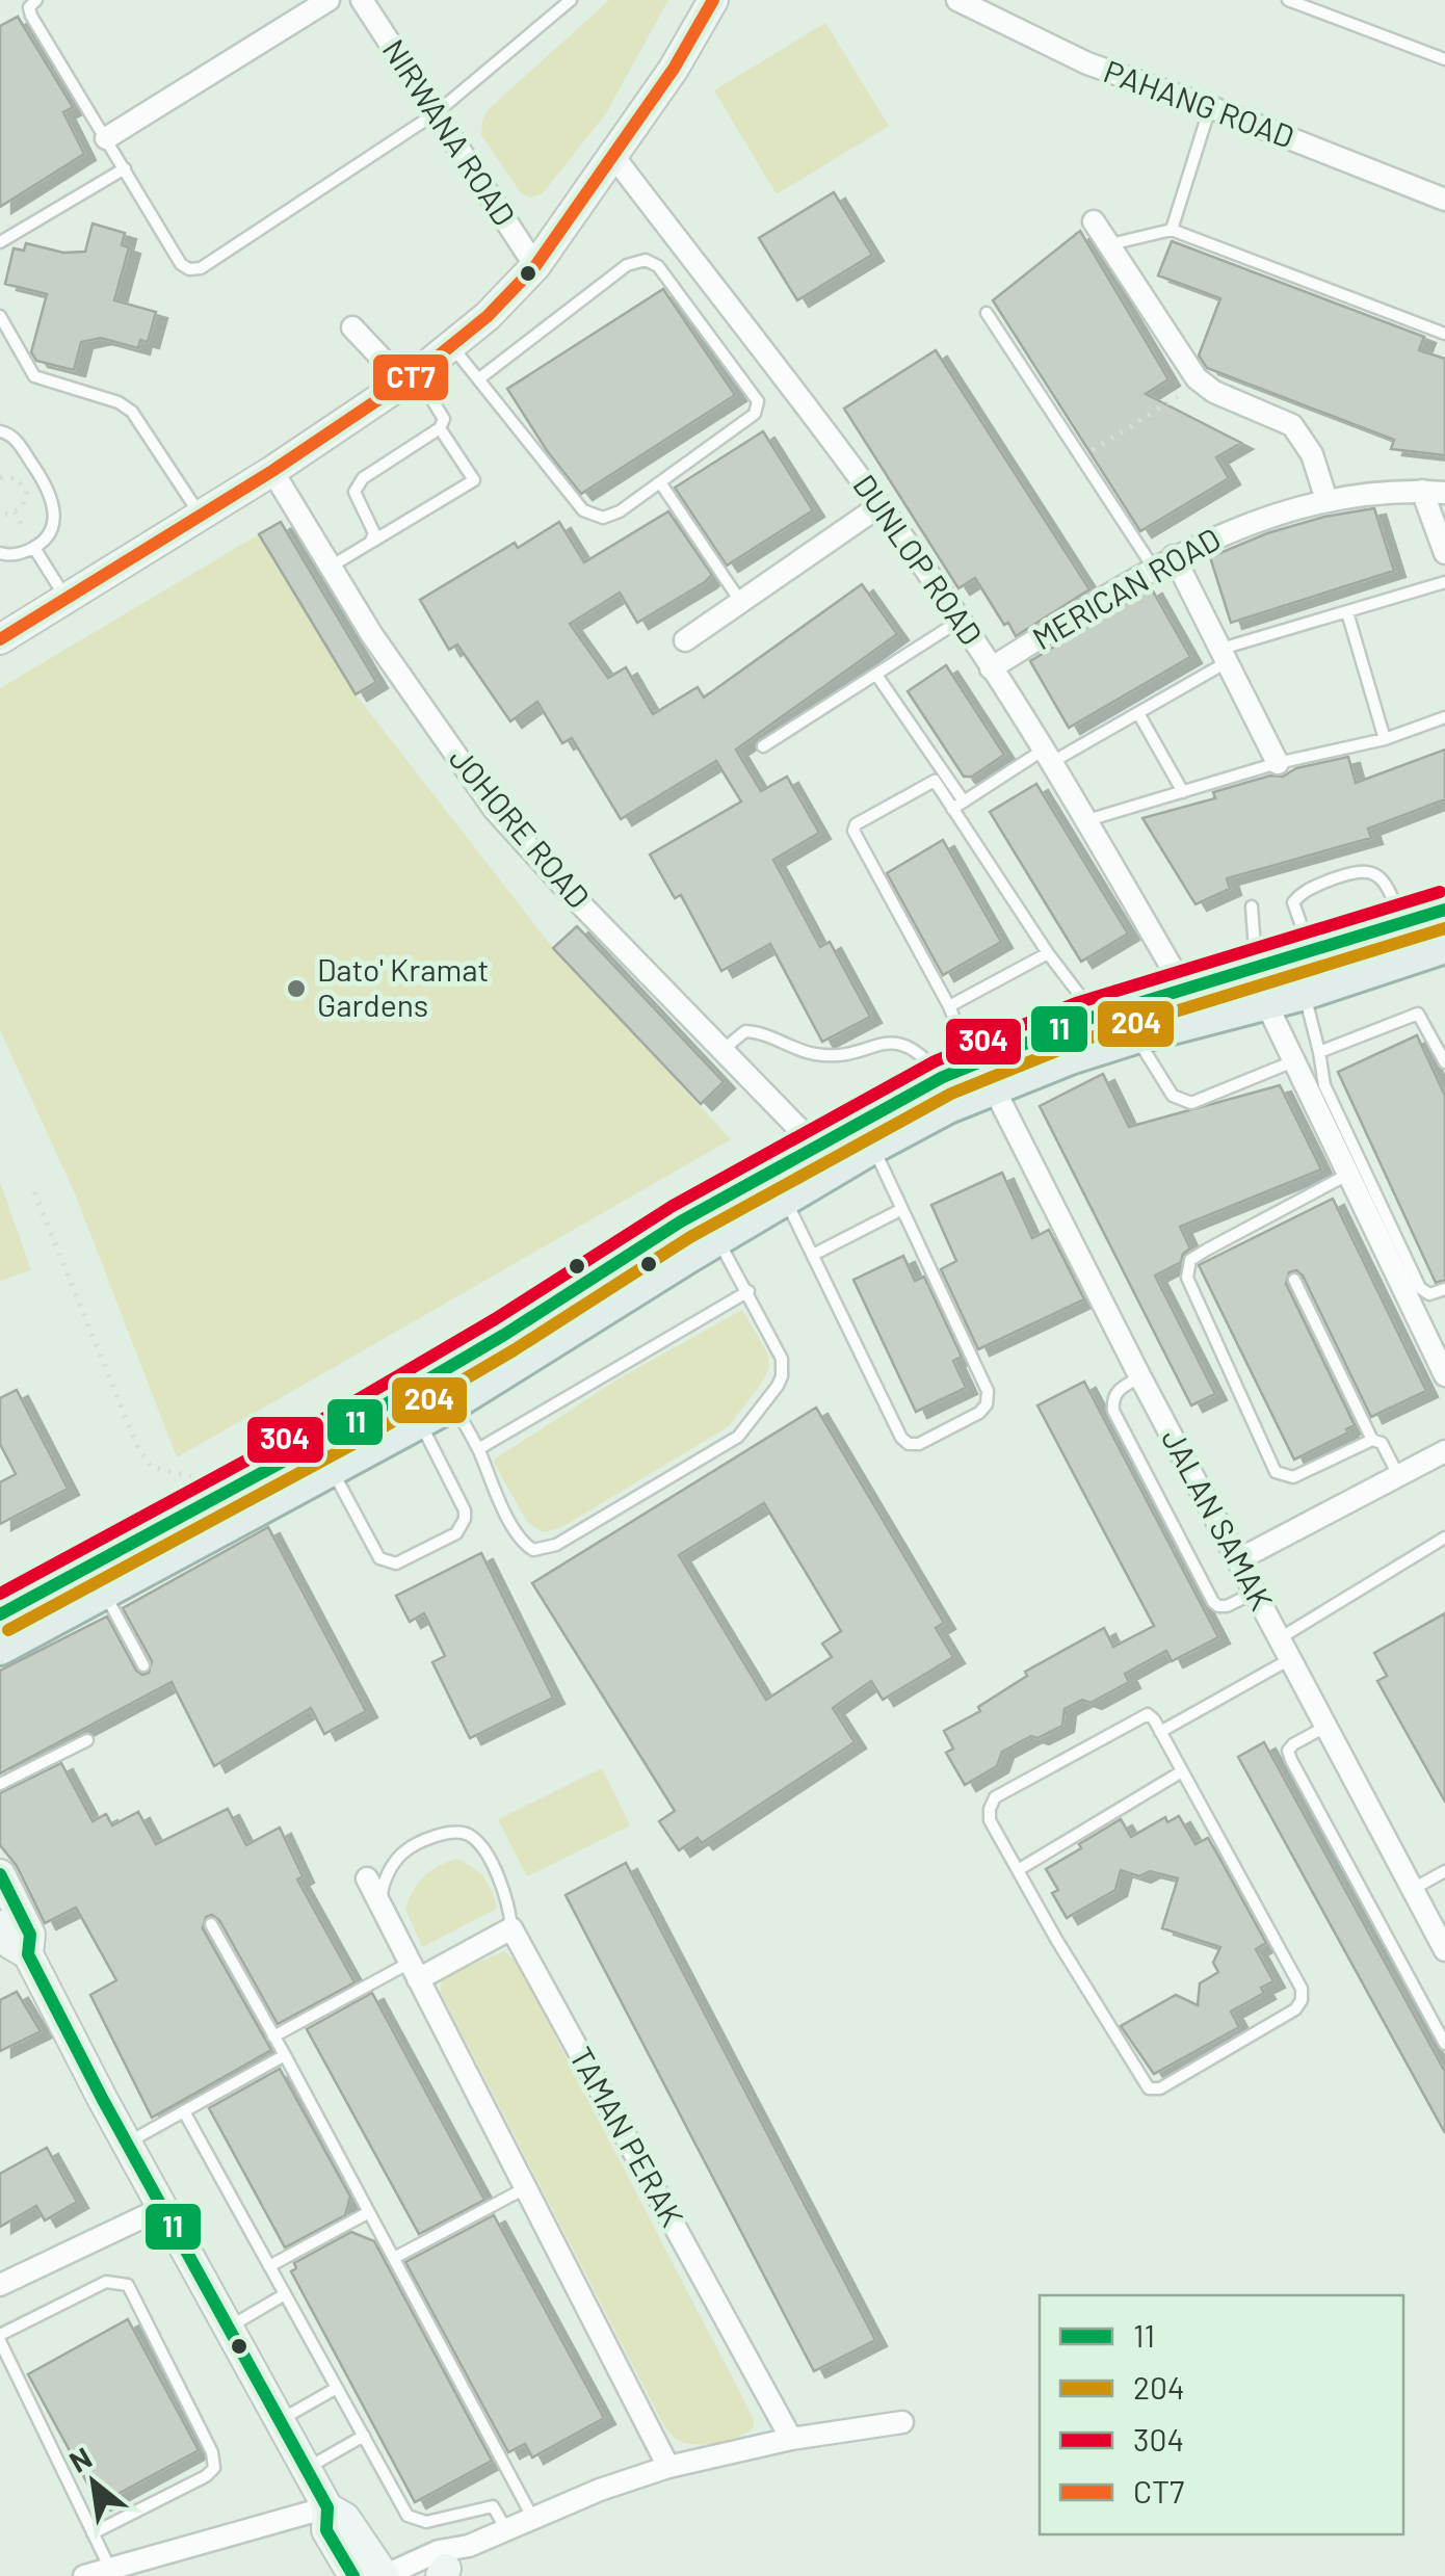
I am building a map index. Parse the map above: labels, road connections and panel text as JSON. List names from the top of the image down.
{
  "streets": {
    "street": [
      "PAHANG ROAD",
      "NIRWANA ROAD",
      "DUNLOP ROAD",
      "MERICAN ROAD",
      "JOHORE ROAD",
      "JALAN SAMAK",
      "TAMAN PERAK"
    ]
  },
  "crossings": [
    ["DUNLOP ROAD", "MERICAN ROAD"]
  ],
  "places": ["Dato' Kramat Gardens"],
  "lines": [
    "transit line CT7",
    "transit line 304",
    "transit line 11",
    "transit line 204"
  ],
  "legend": [
    "11",
    "204",
    "304",
    "CT7"
  ],
  "north": "top left"
}
